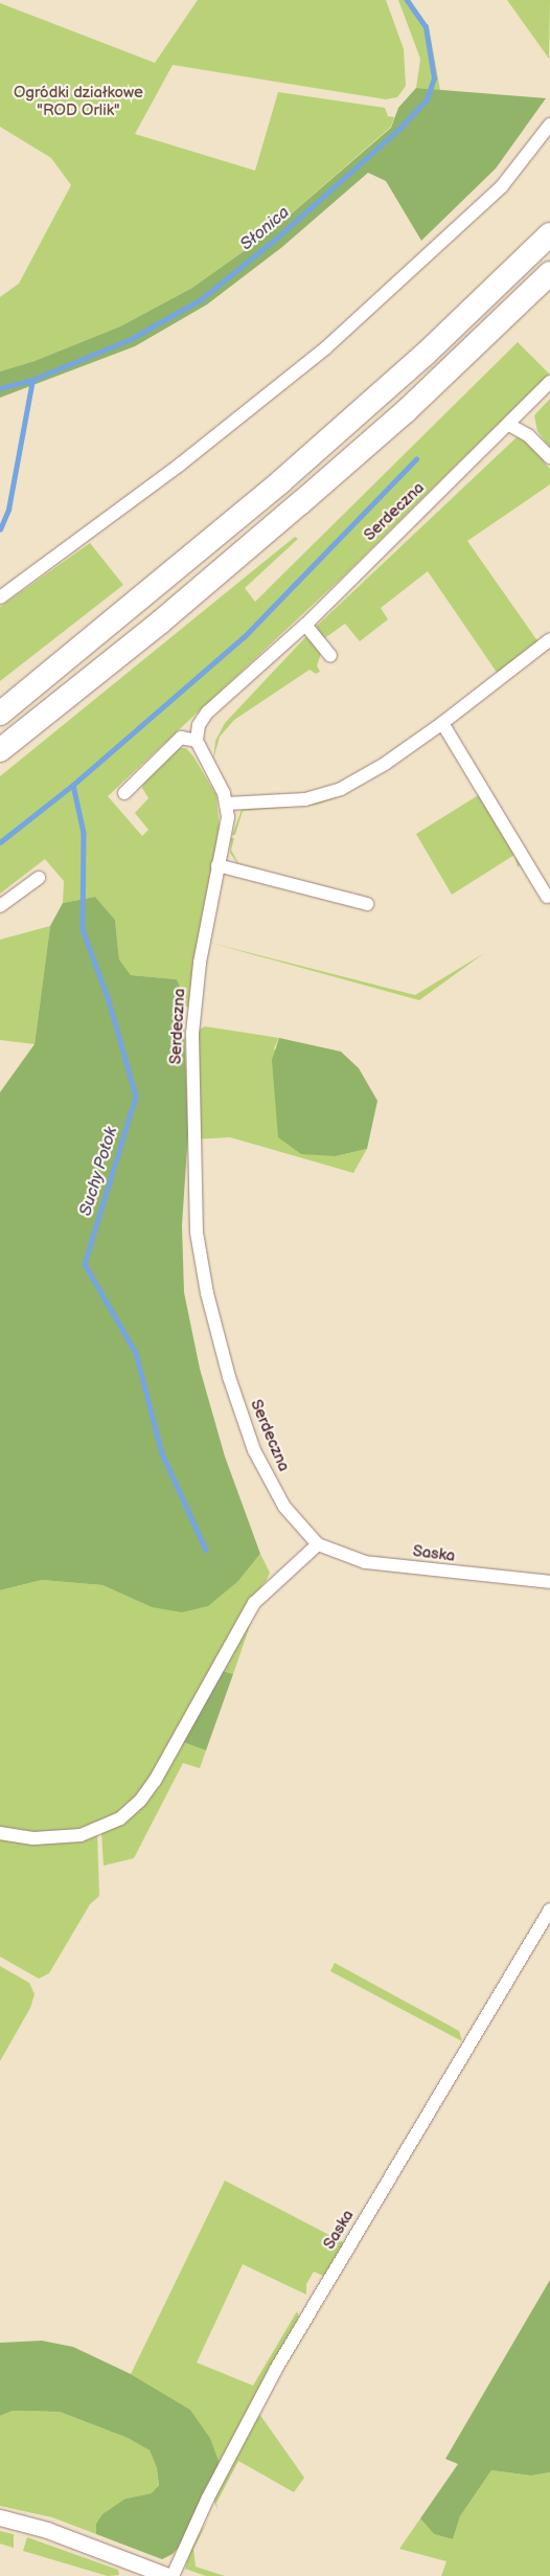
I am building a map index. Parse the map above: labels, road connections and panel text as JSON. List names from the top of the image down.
{
  "streets": {
    "street": ["Serdeczna", "Saska"]
  },
  "crossings": [
    ["Serdeczna", "Saska"]
  ],
  "water": ["Słonica", "Suchy Potok"],
  "parks": ["Ogródki działkowe \"ROD Orlik\""]
}
